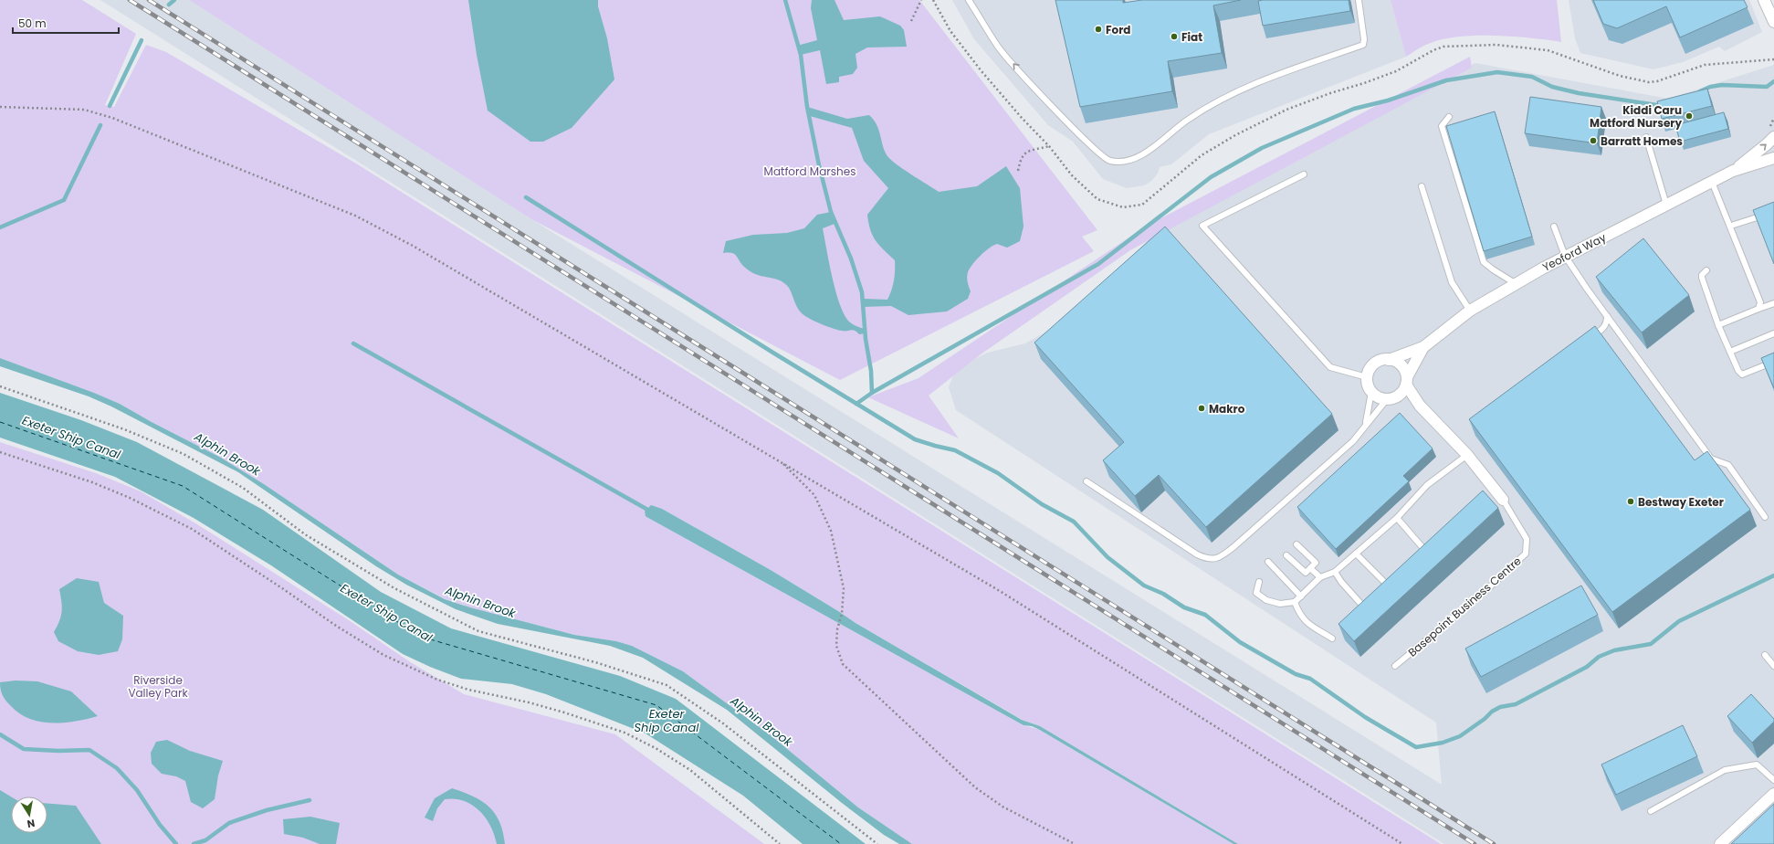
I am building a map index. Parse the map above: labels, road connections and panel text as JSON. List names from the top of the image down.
{
  "streets": {
    "street": ["Yeoford Way", "Basepoint Business Centre"]
  },
  "water": ["Exeter Ship Canal", "Alphin Brook"],
  "parks": ["Matford Marshes", "Riverside Valley Park"],
  "places": [
    "Ford",
    "Fiat",
    "Kiddi Caru Matford Nursery",
    "Barratt Homes",
    "Makro",
    "Bestway Exeter"
  ],
  "scale_bar": "50 m",
  "north": "bottom"
}
